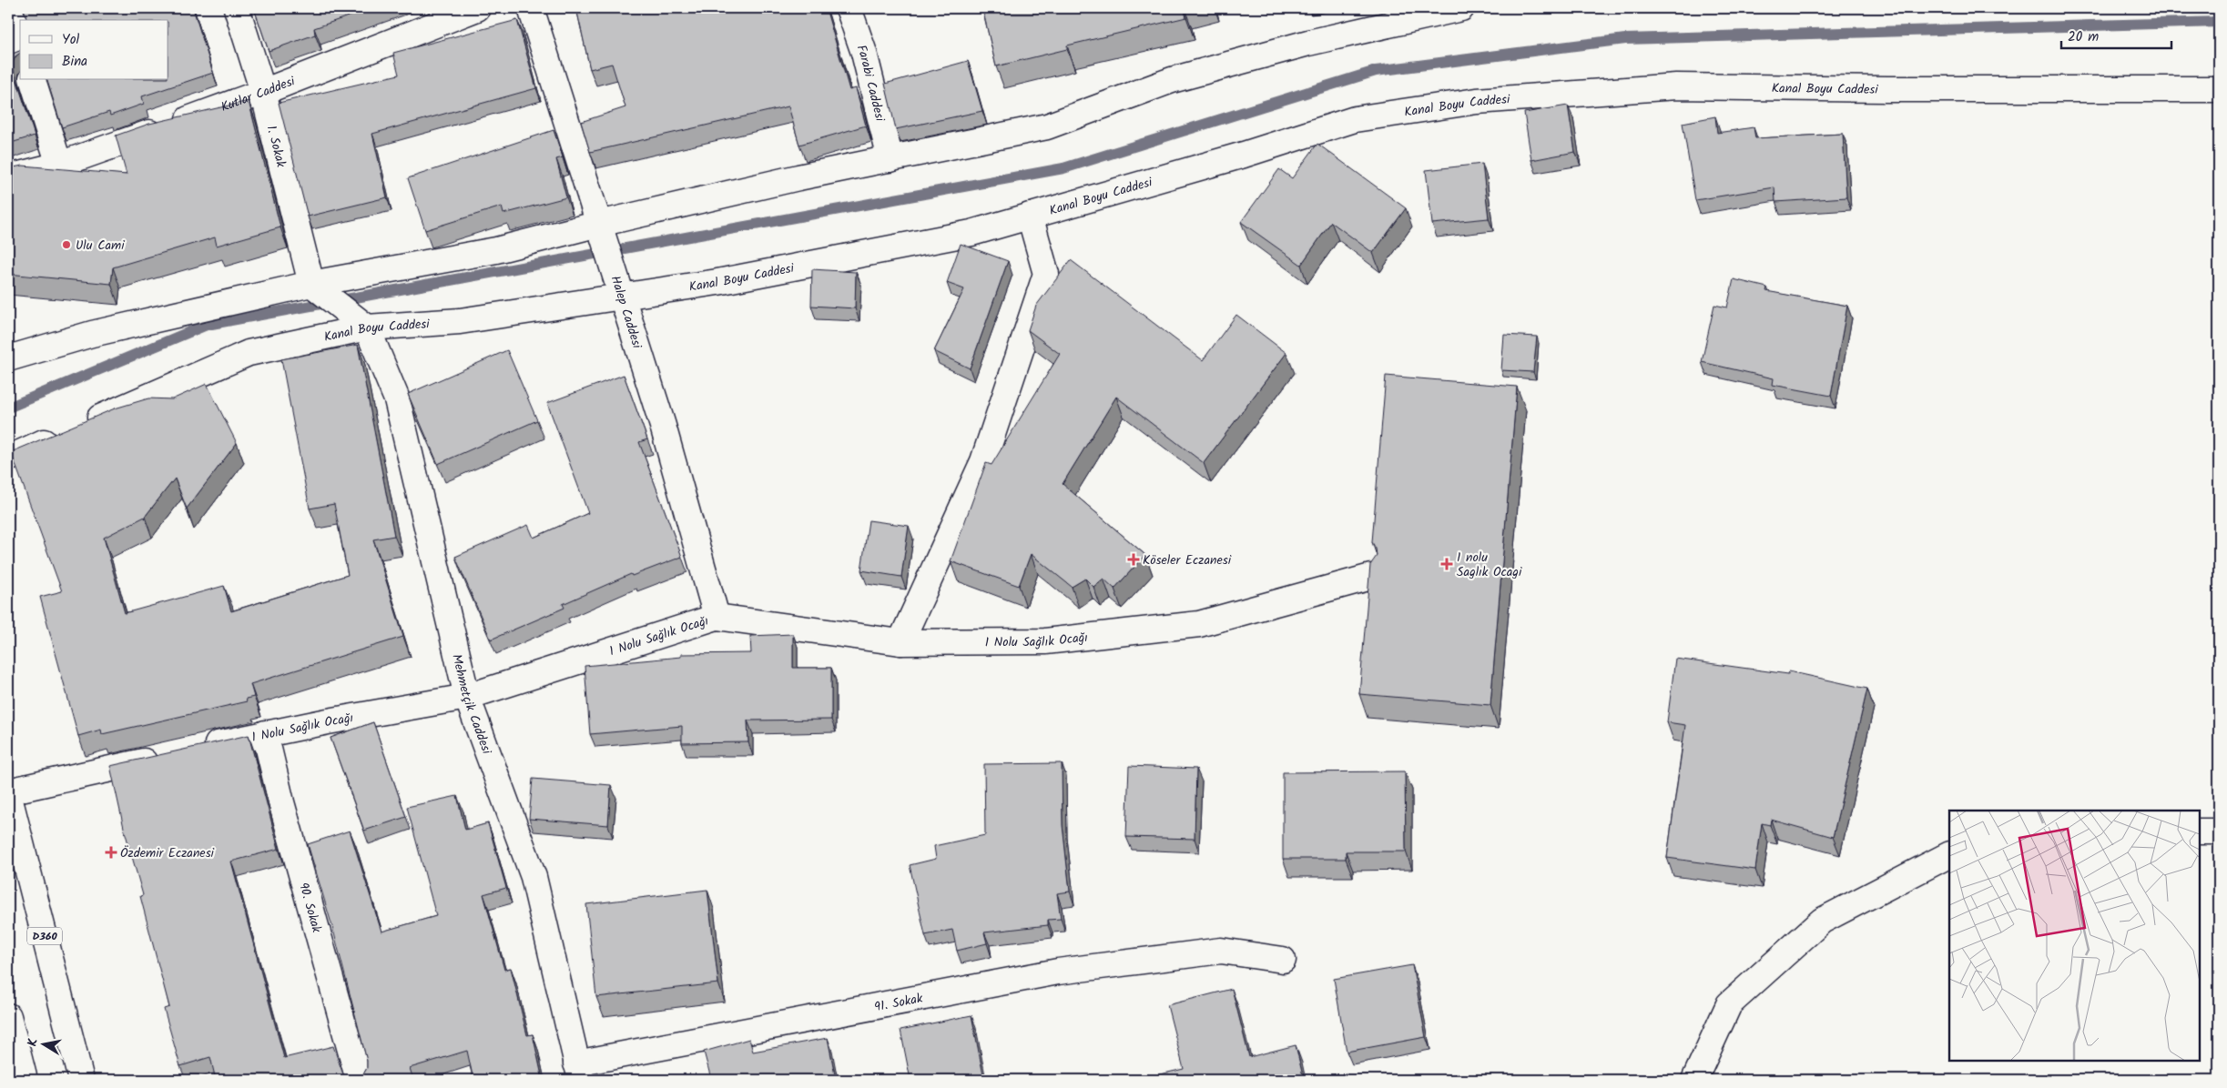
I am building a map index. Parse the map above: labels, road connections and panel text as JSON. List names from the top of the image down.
{
  "streets": {
    "main road": [
      "Farabi Caddesi",
      "Kanal Boyu Caddesi",
      "Kutlar Caddesi",
      "1. Sokak",
      "Halep Caddesi",
      "1 Nolu Sağlık Ocağı",
      "Mehmetçik Caddesi",
      "90. Sokak",
      "D360",
      "91. Sokak"
    ]
  },
  "crossings": [
    ["Kanal Boyu Caddesi", "Halep Caddesi"],
    ["Kanal Boyu Caddesi", "Mehmetçik Caddesi"],
    ["Kutlar Caddesi", "1. Sokak"],
    ["Halep Caddesi", "1 Nolu Sağlık Ocağı"],
    ["1 Nolu Sağlık Ocağı", "Mehmetçik Caddesi"],
    ["1 Nolu Sağlık Ocağı", "90. Sokak"],
    ["Mehmetçik Caddesi", "91. Sokak"]
  ],
  "places": {
    "other": ["Ulu Cami"],
    "health": ["Köseler Eczanesi", "1 nolu Saglık Ocagi", "Özdemir Eczanesi"]
  },
  "legend": ["Yol", "Bina"],
  "scale_bar": "20 m",
  "north": "left"
}
